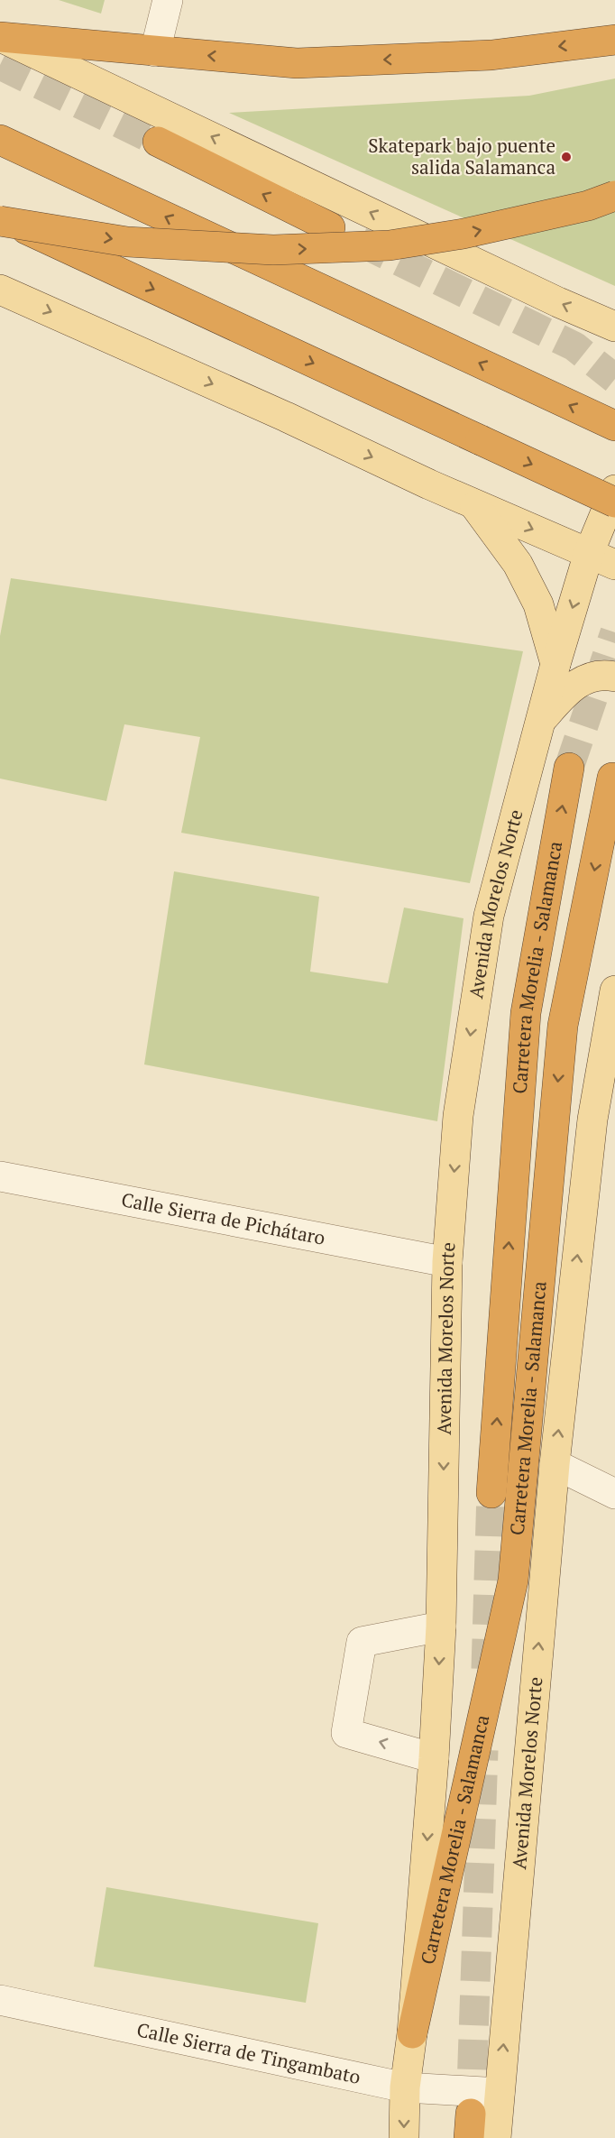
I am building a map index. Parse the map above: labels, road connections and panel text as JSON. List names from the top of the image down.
{
  "streets": {
    "highway": ["Carretera Morelia - Salamanca"],
    "main road": ["Avenida Morelos Norte"],
    "street": ["Calle Sierra de Pichátaro", "Calle Sierra de Tingambato"]
  },
  "crossings": [
    ["Avenida Morelos Norte", "Carretera Morelia - Salamanca"],
    ["Avenida Morelos Norte", "Calle Sierra de Pichátaro"],
    ["Avenida Morelos Norte", "Calle Sierra de Tingambato"]
  ],
  "places": ["Skatepark bajo puente salida Salamanca"]
}
